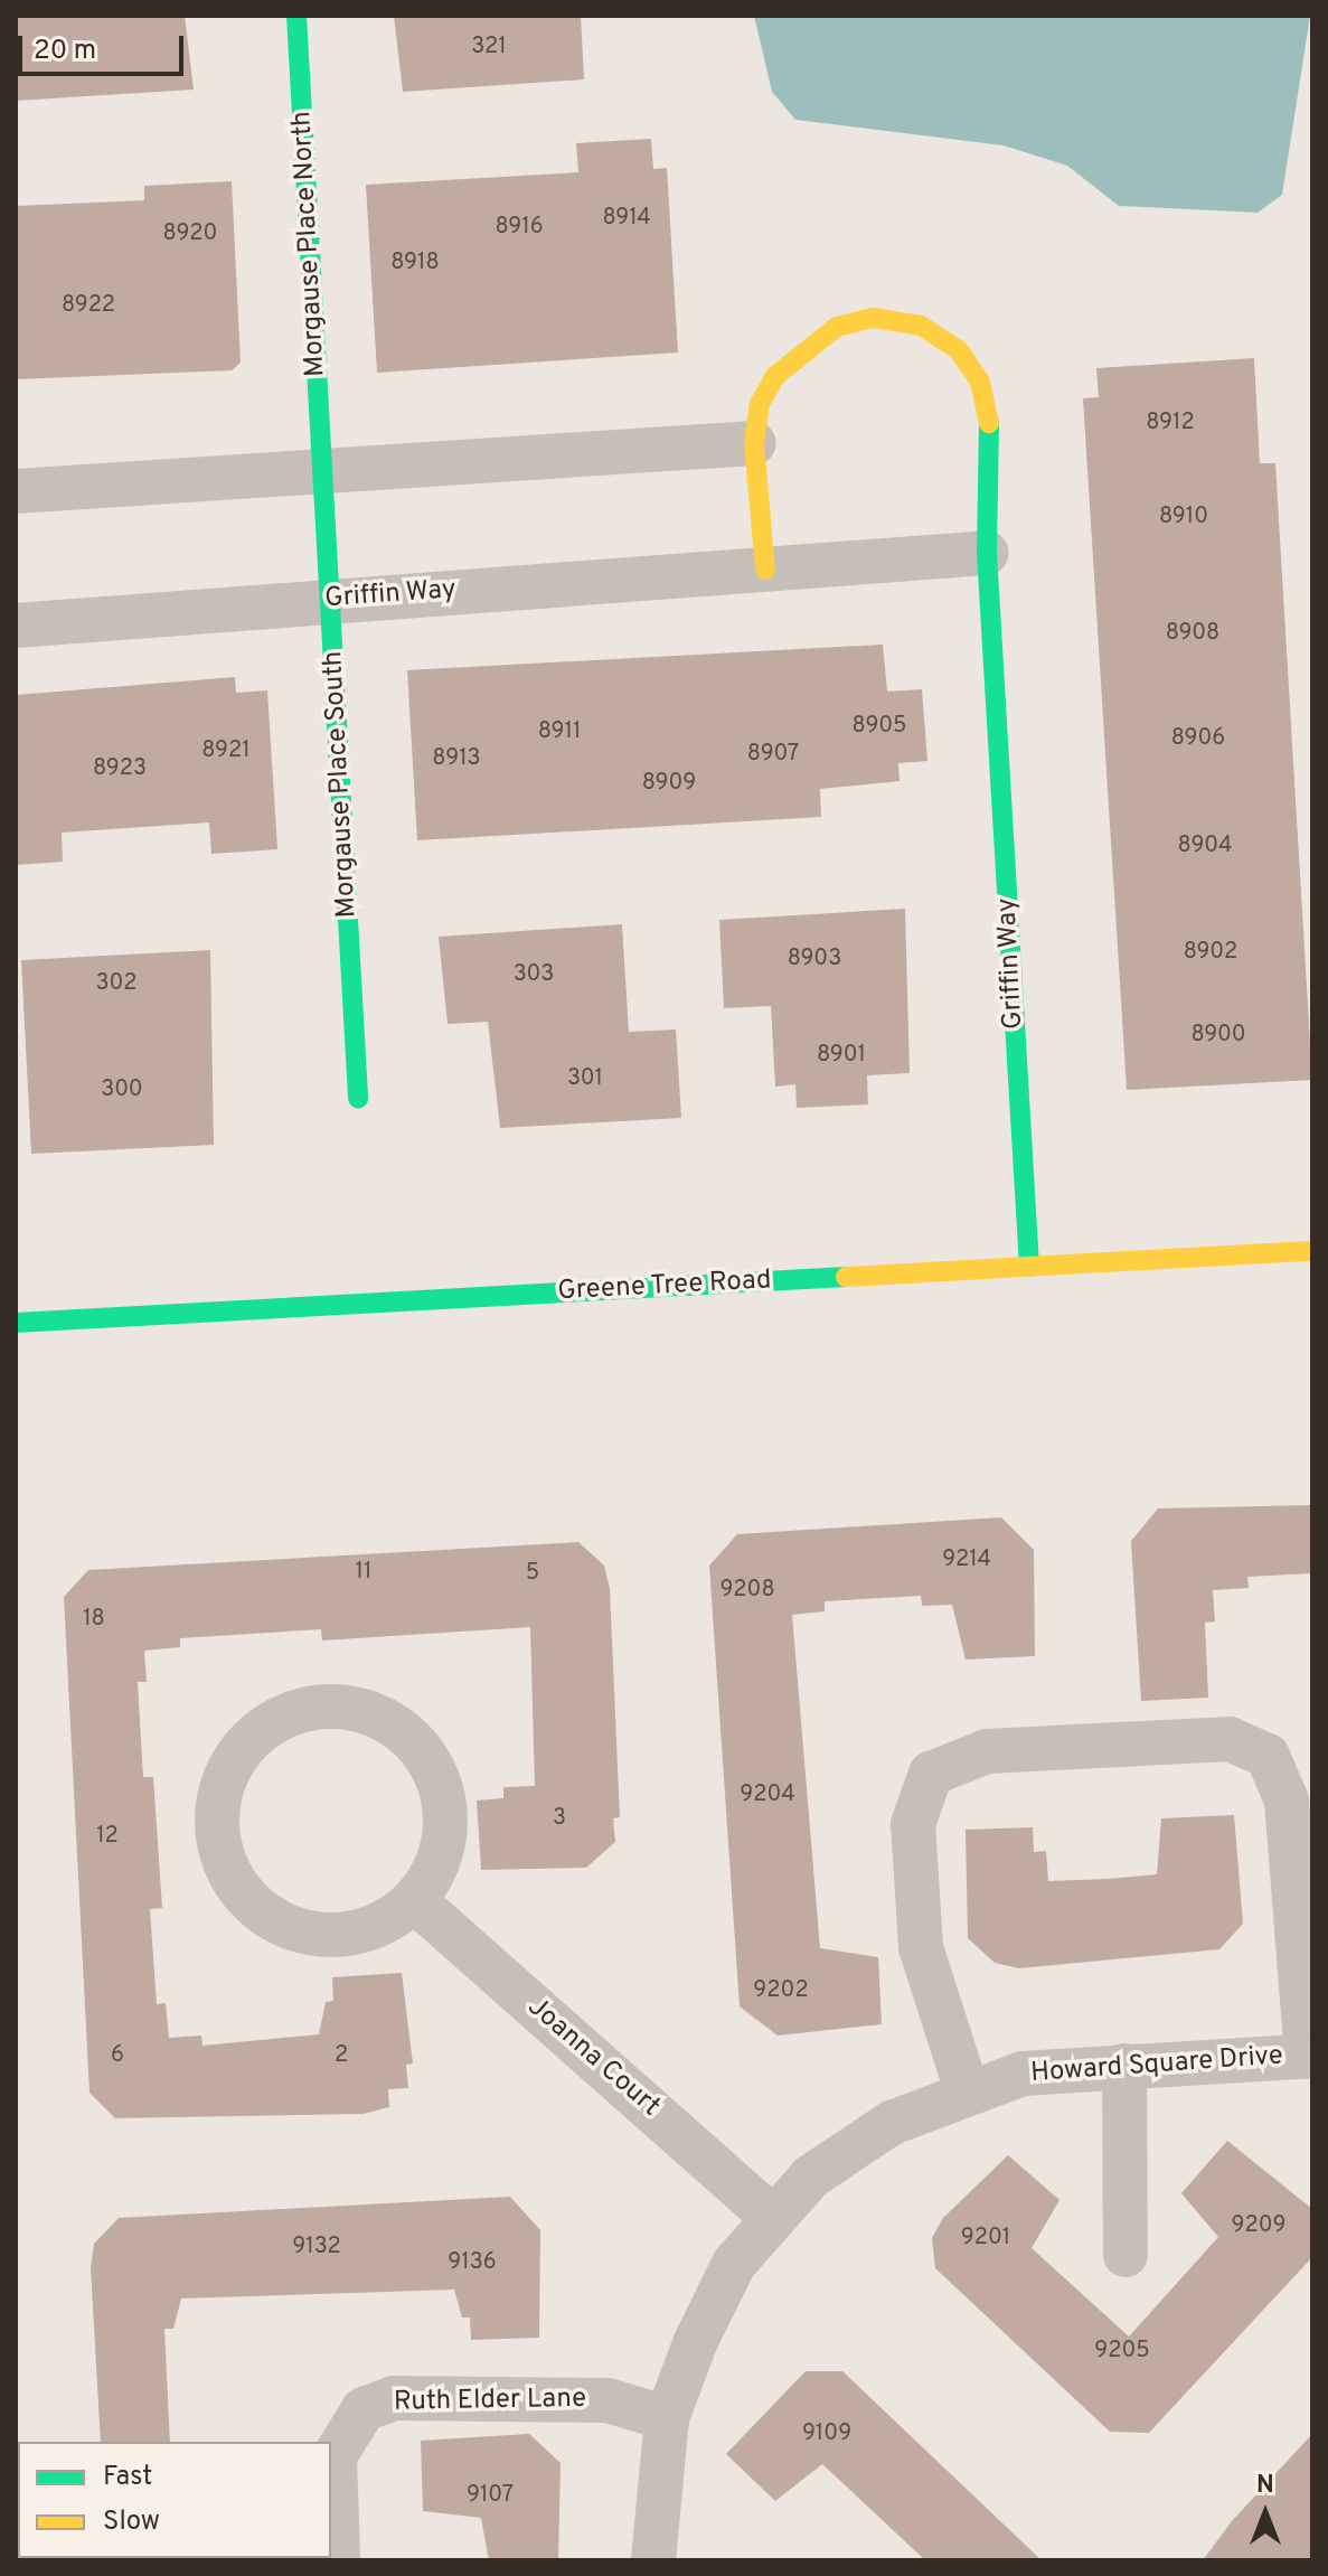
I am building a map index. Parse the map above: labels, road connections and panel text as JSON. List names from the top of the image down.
{
  "streets": {
    "street": [
      "Morgause Place North",
      "Griffin Way",
      "Morgause Place South",
      "Greene Tree Road",
      "Joanna Court",
      "Howard Square Drive",
      "Ruth Elder Lane"
    ]
  },
  "crossings": [
    ["Morgause Place North", "Morgause Place South"],
    ["Griffin Way", "Morgause Place South"],
    ["Griffin Way", "Greene Tree Road"],
    ["Joanna Court", "Howard Square Drive"],
    ["Howard Square Drive", "Ruth Elder Lane"]
  ],
  "house_numbers": [
    "321",
    "8914",
    "8916",
    "8920",
    "8918",
    "8922",
    "8912",
    "8910",
    "8908",
    "8905",
    "8911",
    "8906",
    "8921",
    "8907",
    "8913",
    "8923",
    "8909",
    "8904",
    "8902",
    "8903",
    "303",
    "302",
    "8900",
    "8901",
    "301",
    "300",
    "9214",
    "11",
    "5",
    "9208",
    "18",
    "9204",
    "3",
    "12",
    "9202",
    "6",
    "2",
    "9209",
    "9201",
    "9132",
    "9136",
    "9205",
    "9109",
    "9107"
  ],
  "legend": ["Fast", "Slow"],
  "scale_bar": "20 m",
  "north": "top"
}
